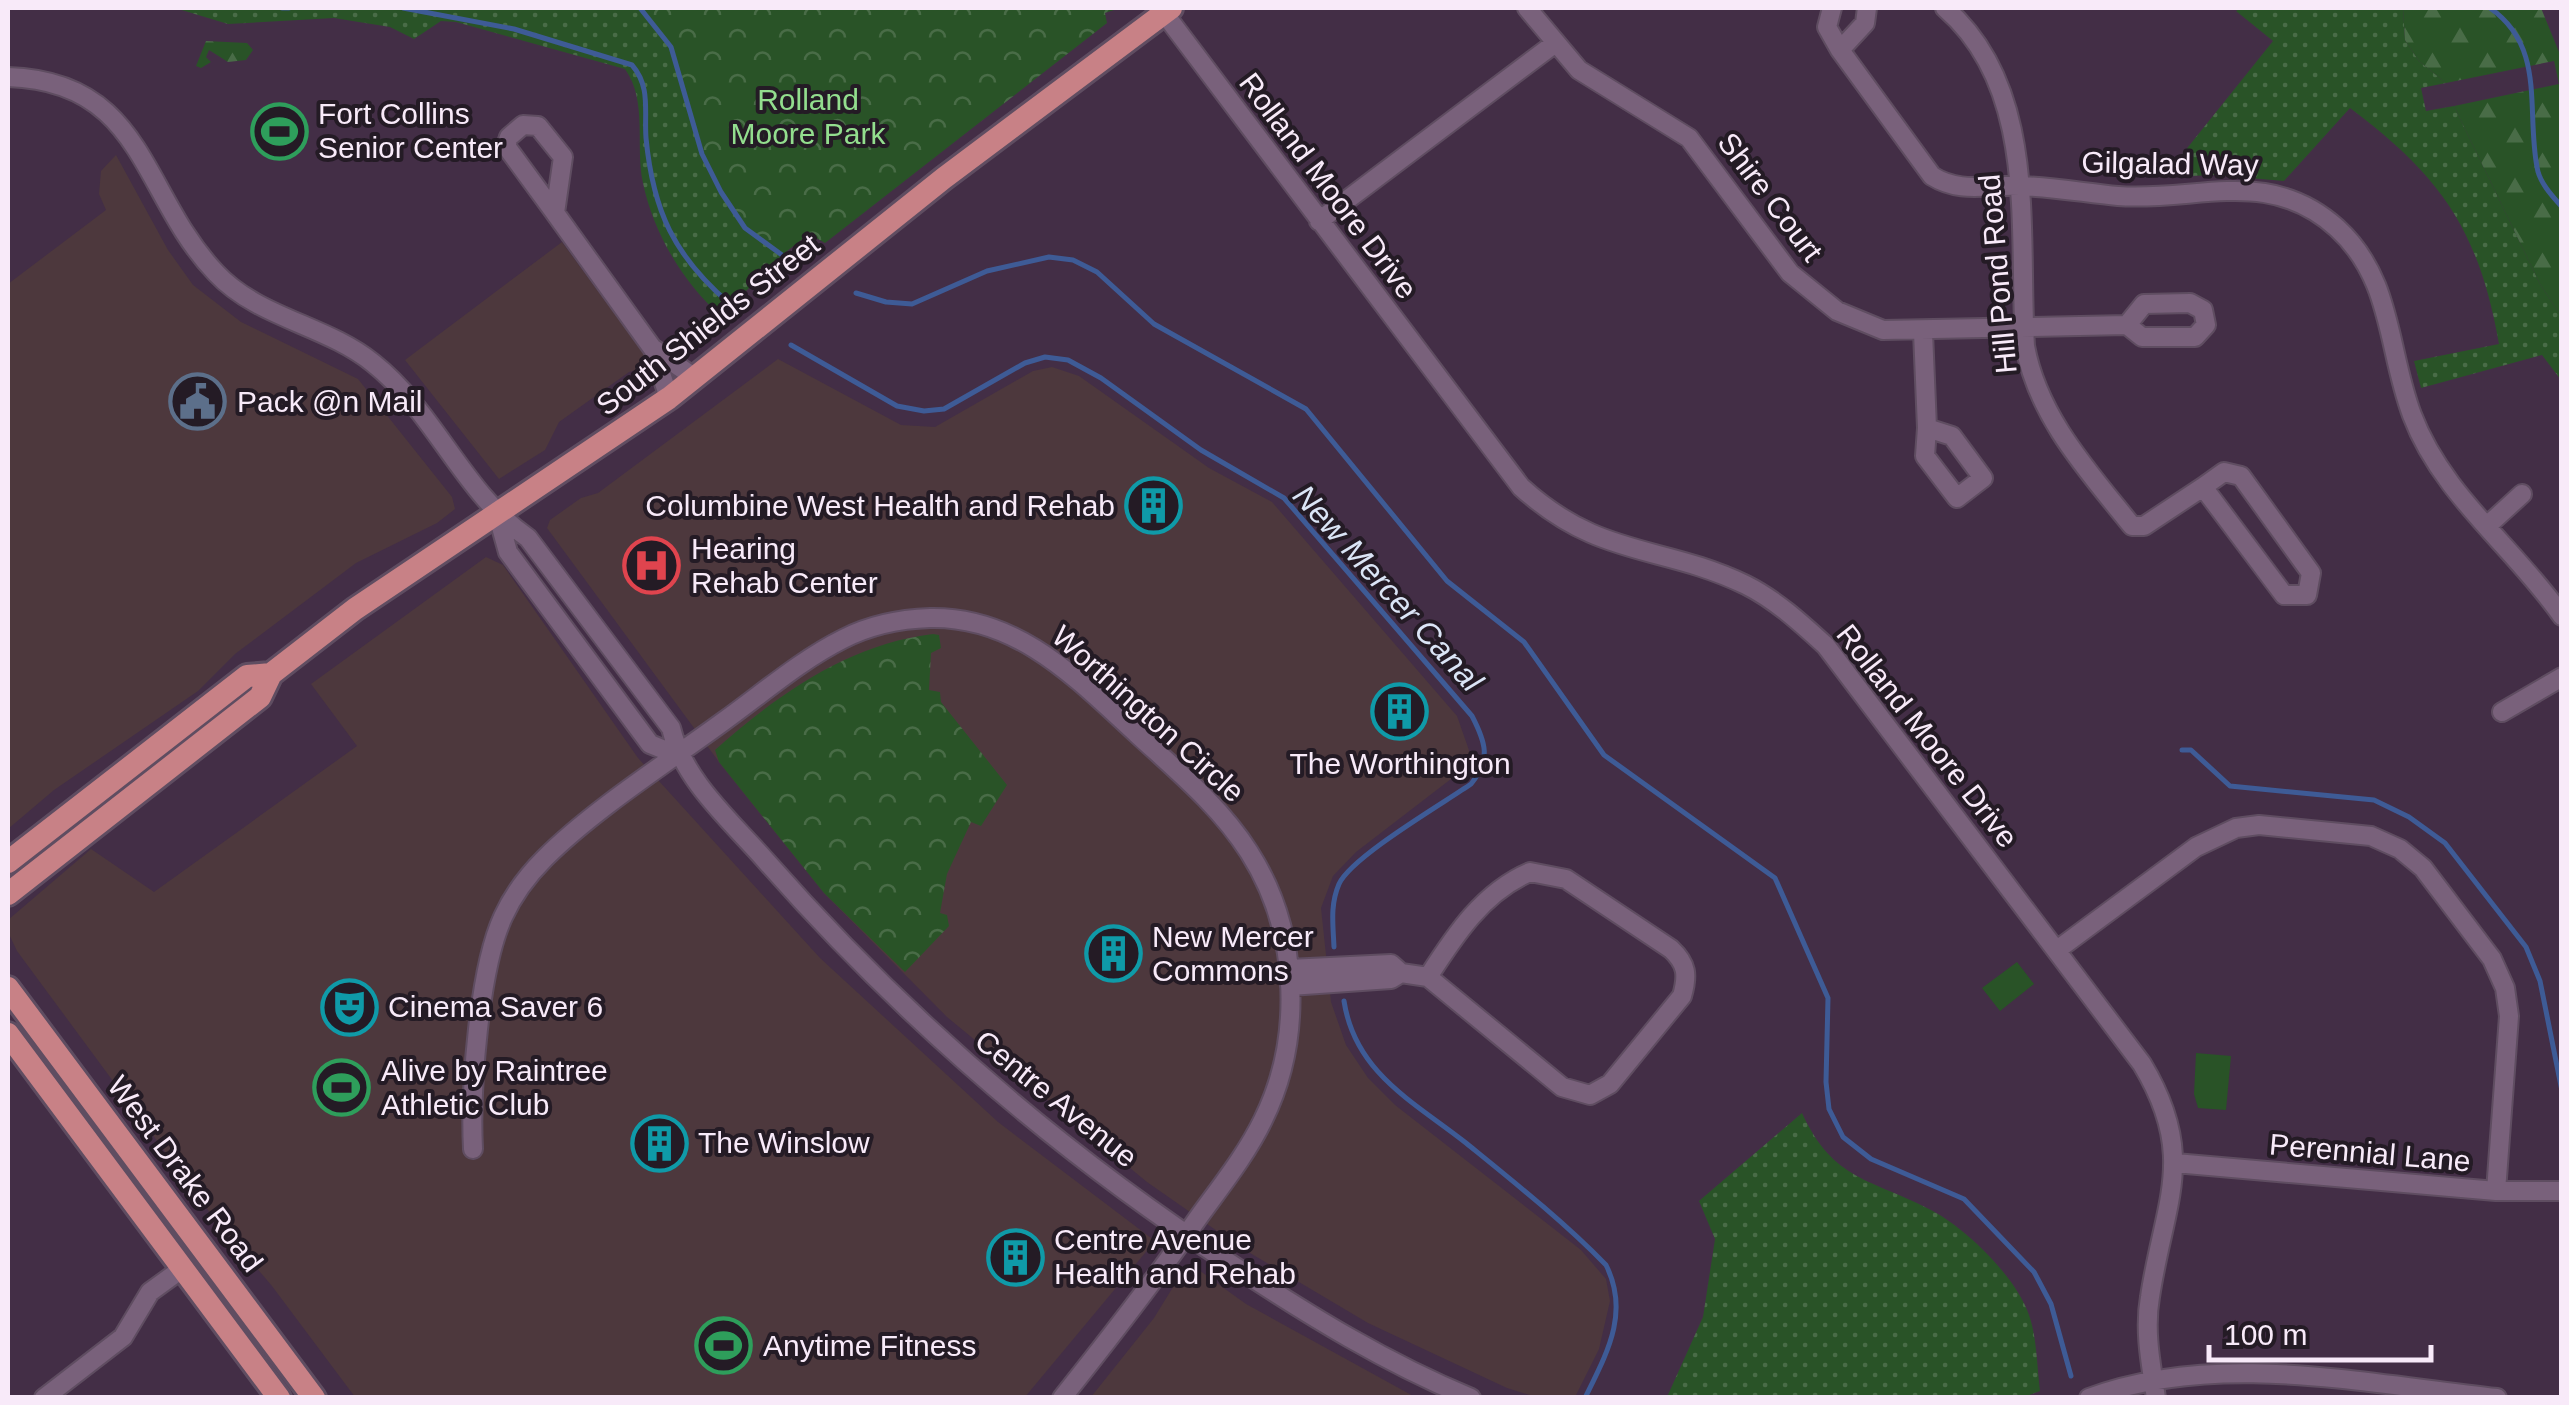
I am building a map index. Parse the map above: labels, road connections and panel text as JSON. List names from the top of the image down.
{
  "streets": {
    "main road": ["South Shields Street", "West Drake Road"],
    "street": [
      "Gilgalad Way",
      "Rolland Moore Drive",
      "Shire Court",
      "Hill Pond Road",
      "Worthington Circle",
      "Centre Avenue",
      "Perennial Lane"
    ]
  },
  "crossings": [
    ["Gilgalad Way", "Hill Pond Road"],
    ["Rolland Moore Drive", "South Shields Street"],
    ["Rolland Moore Drive", "Perennial Lane"],
    ["Shire Court", "Hill Pond Road"],
    ["South Shields Street", "Centre Avenue"],
    ["Worthington Circle", "Centre Avenue"]
  ],
  "water": ["New Mercer Canal"],
  "parks": ["Rolland Moore Park"],
  "places": {
    "sports": ["Fort Collins Senior Center", "Alive by Raintree Athletic Club", "Anytime Fitness"],
    "public building": ["Pack @n Mail"],
    "building": [
      "Columbine West Health and Rehab",
      "The Worthington",
      "New Mercer Commons",
      "The Winslow",
      "Centre Avenue Health and Rehab"
    ],
    "hospital": ["Hearing Rehab Center"],
    "theatre": ["Cinema Saver 6"]
  },
  "scale_bar": "100 m"
}
